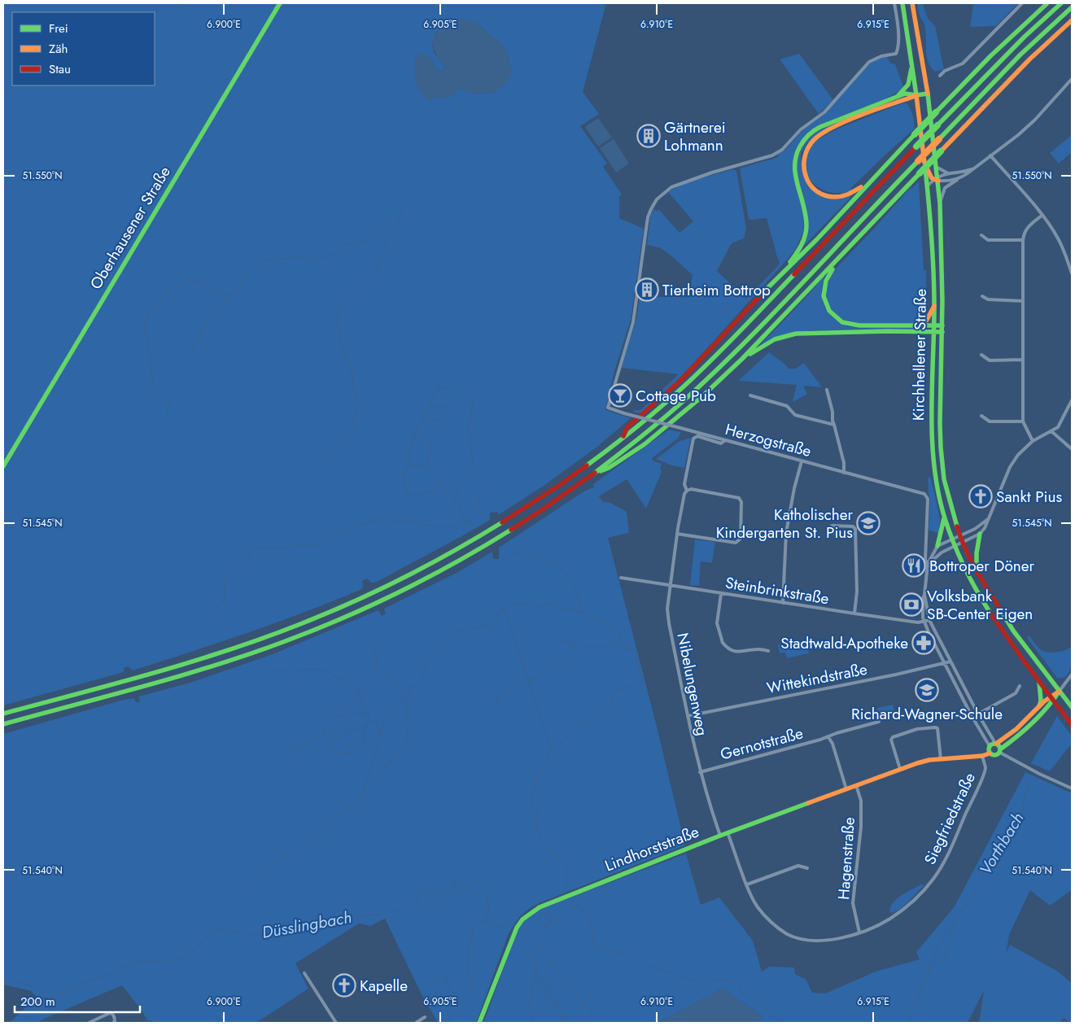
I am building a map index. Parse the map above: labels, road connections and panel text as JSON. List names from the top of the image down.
{
  "streets": {
    "main road": ["Oberhausener Straße", "Kirchhellener Straße", "Lindhorststraße"],
    "street": [
      "Herzogstraße",
      "Steinbrinkstraße",
      "Wittekindstraße",
      "Nibelungenweg",
      "Gernotstraße",
      "Siegfriedstraße",
      "Hagenstraße"
    ]
  },
  "crossings": [
    ["Kirchhellener Straße", "Lindhorststraße"],
    ["Herzogstraße", "Nibelungenweg"],
    ["Steinbrinkstraße", "Nibelungenweg"],
    ["Wittekindstraße", "Nibelungenweg"],
    ["Nibelungenweg", "Gernotstraße"],
    ["Nibelungenweg", "Lindhorststraße"],
    ["Siegfriedstraße", "Lindhorststraße"],
    ["Siegfriedstraße", "Hagenstraße"],
    ["Lindhorststraße", "Hagenstraße"]
  ],
  "water": ["Vorthbach", "Düsslingbach"],
  "places": {
    "building": ["Gärtnerei Lohmann", "Tierheim Bottrop"],
    "bar": ["Cottage Pub"],
    "church": ["Sankt Pius", "Kapelle"],
    "school or university": ["Katholischer Kindergarten St. Pius", "Richard-Wagner-Schule"],
    "restaurant": ["Bottroper Döner"],
    "bank": ["Volksbank SB-Center Eigen"],
    "pharmacy": ["Stadtwald-Apotheke"]
  },
  "legend": ["Frei", "Zäh", "Stau"],
  "scale_bar": "200 m",
  "coordinates": [
    "6.900°E",
    "6.905°E",
    "6.910°E",
    "6.915°E",
    "51.550°N",
    "51.545°N",
    "51.540°N"
  ]
}
